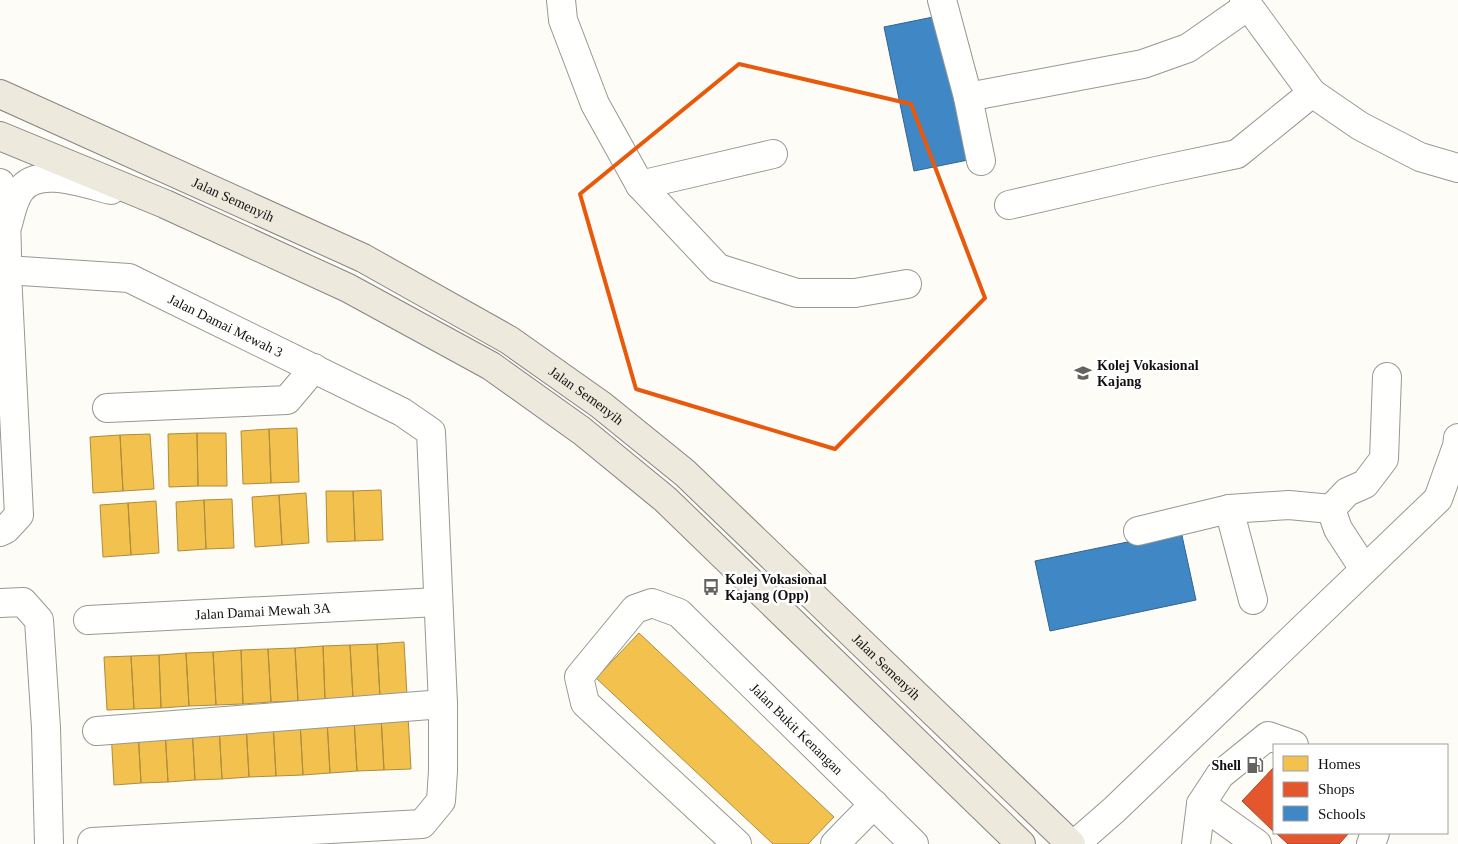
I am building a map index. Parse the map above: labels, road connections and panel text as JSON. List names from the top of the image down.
{
  "streets": {
    "main road": ["Jalan Semenyih"],
    "street": ["Jalan Damai Mewah 3", "Jalan Damai Mewah 3A", "Jalan Bukit Kenangan"]
  },
  "crossings": [
    ["Jalan Damai Mewah 3", "Jalan Damai Mewah 3A"]
  ],
  "places": {
    "school or university": ["Kolej Vokasional Kajang"],
    "bus stop": ["Kolej Vokasional Kajang (Opp)"],
    "fuel station": ["Shell"]
  },
  "legend": ["Homes", "Shops", "Schools"]
}
